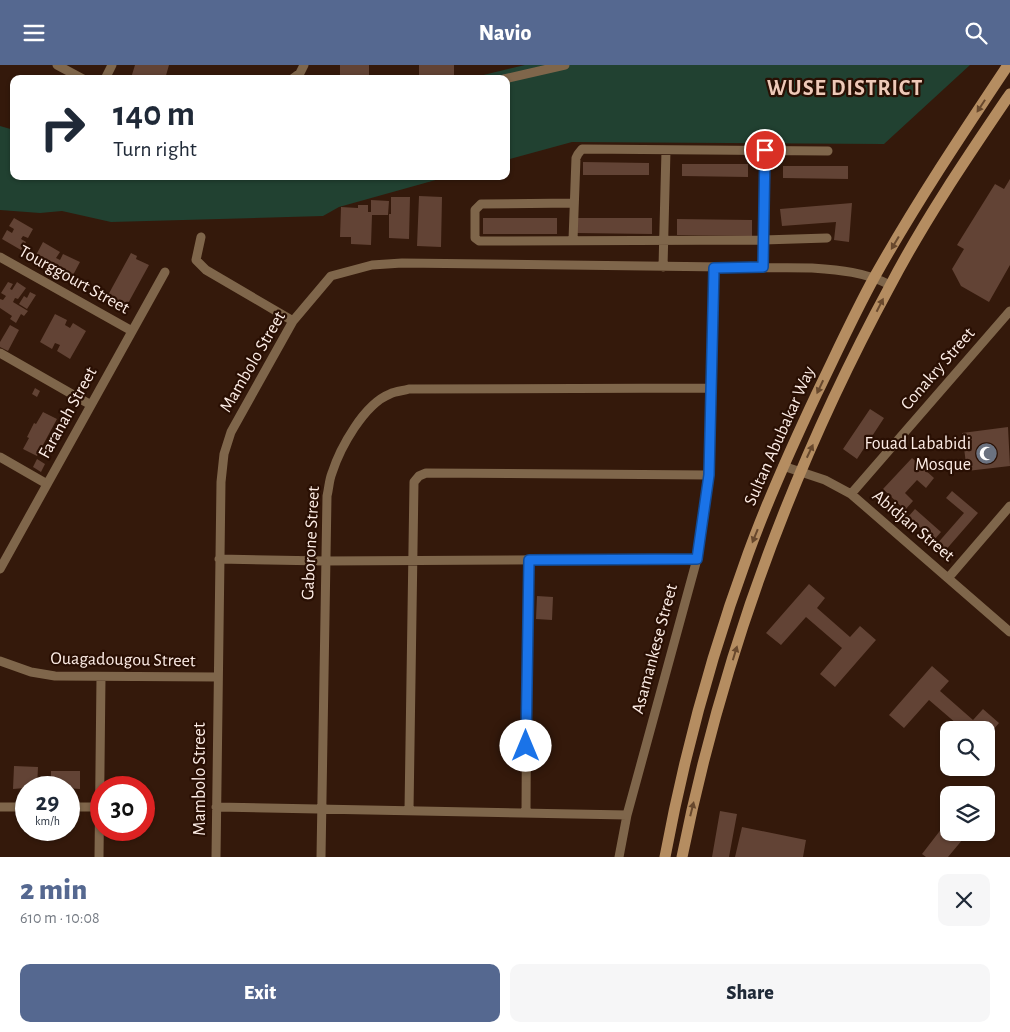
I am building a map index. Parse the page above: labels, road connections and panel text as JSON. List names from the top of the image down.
{
  "streets": {
    "main road": ["Sultan Abubakar Way"],
    "street": [
      "Tourggourt Street",
      "Mambolo Street",
      "Conakry Street",
      "Faranah Street",
      "Abidjan Street",
      "Gaborone Street",
      "Asamankese Street",
      "Ouagadougou Street"
    ]
  },
  "crossings": [
    ["Tourggourt Street", "Faranah Street"],
    ["Mambolo Street", "Sultan Abubakar Way"],
    ["Mambolo Street", "Asamankese Street"],
    ["Mambolo Street", "Ouagadougou Street"],
    ["Conakry Street", "Abidjan Street"],
    ["Sultan Abubakar Way", "Abidjan Street"],
    ["Gaborone Street", "Asamankese Street"]
  ],
  "districts": ["WUSE DISTRICT"],
  "places": {
    "mosque": ["Fouad Lababidi Mosque"]
  },
  "page": {
    "header": "Navio",
    "turn": ["140 m", "Turn right"],
    "speed": "29 km/h",
    "limit": "30",
    "heading": ["2 min", "610 m · 10:08"],
    "buttons": ["Exit", "Share"]
  }
}
